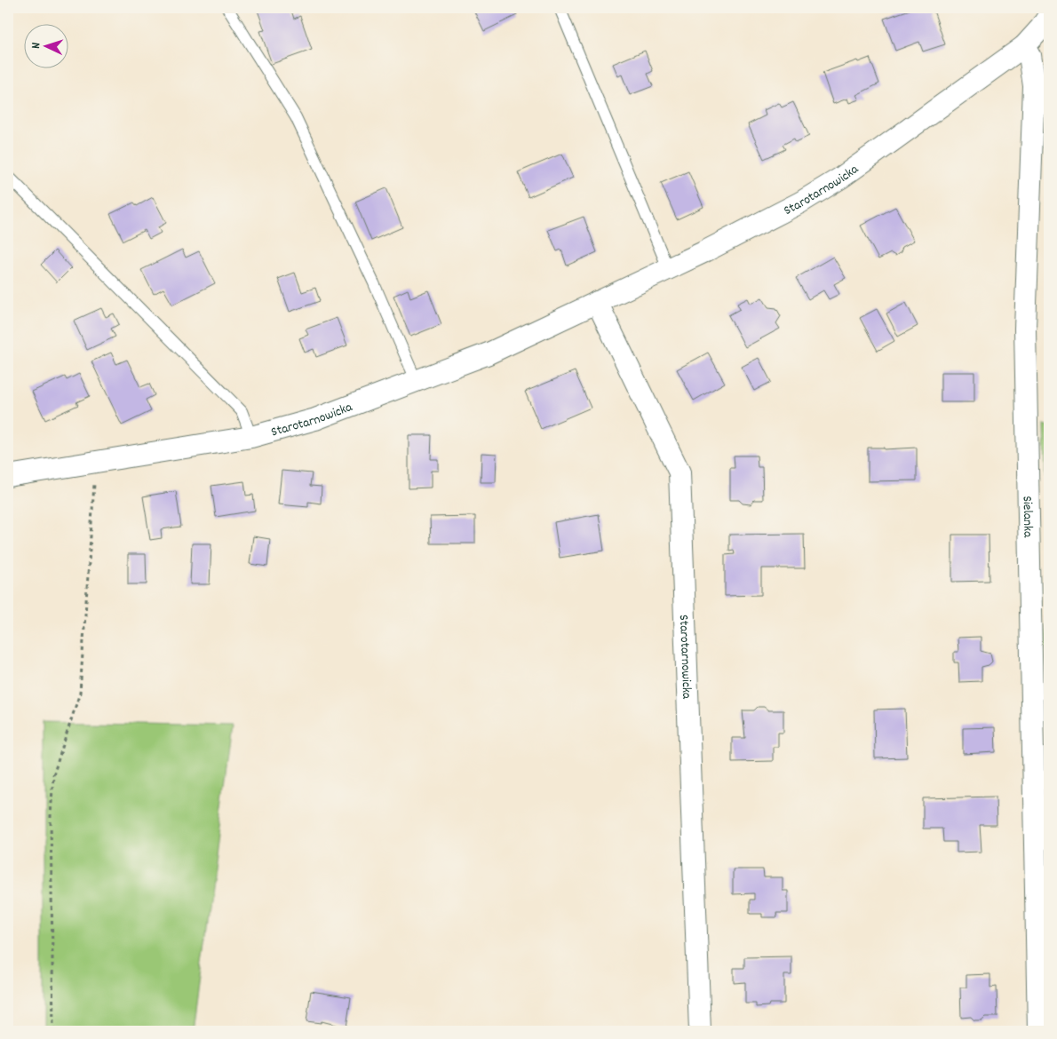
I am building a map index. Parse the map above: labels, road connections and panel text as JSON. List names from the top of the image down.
{
  "streets": {
    "street": ["Starotarnowicka", "Sielanka"]
  },
  "crossings": [
    ["Starotarnowicka", "Sielanka"]
  ],
  "north": "left"
}
